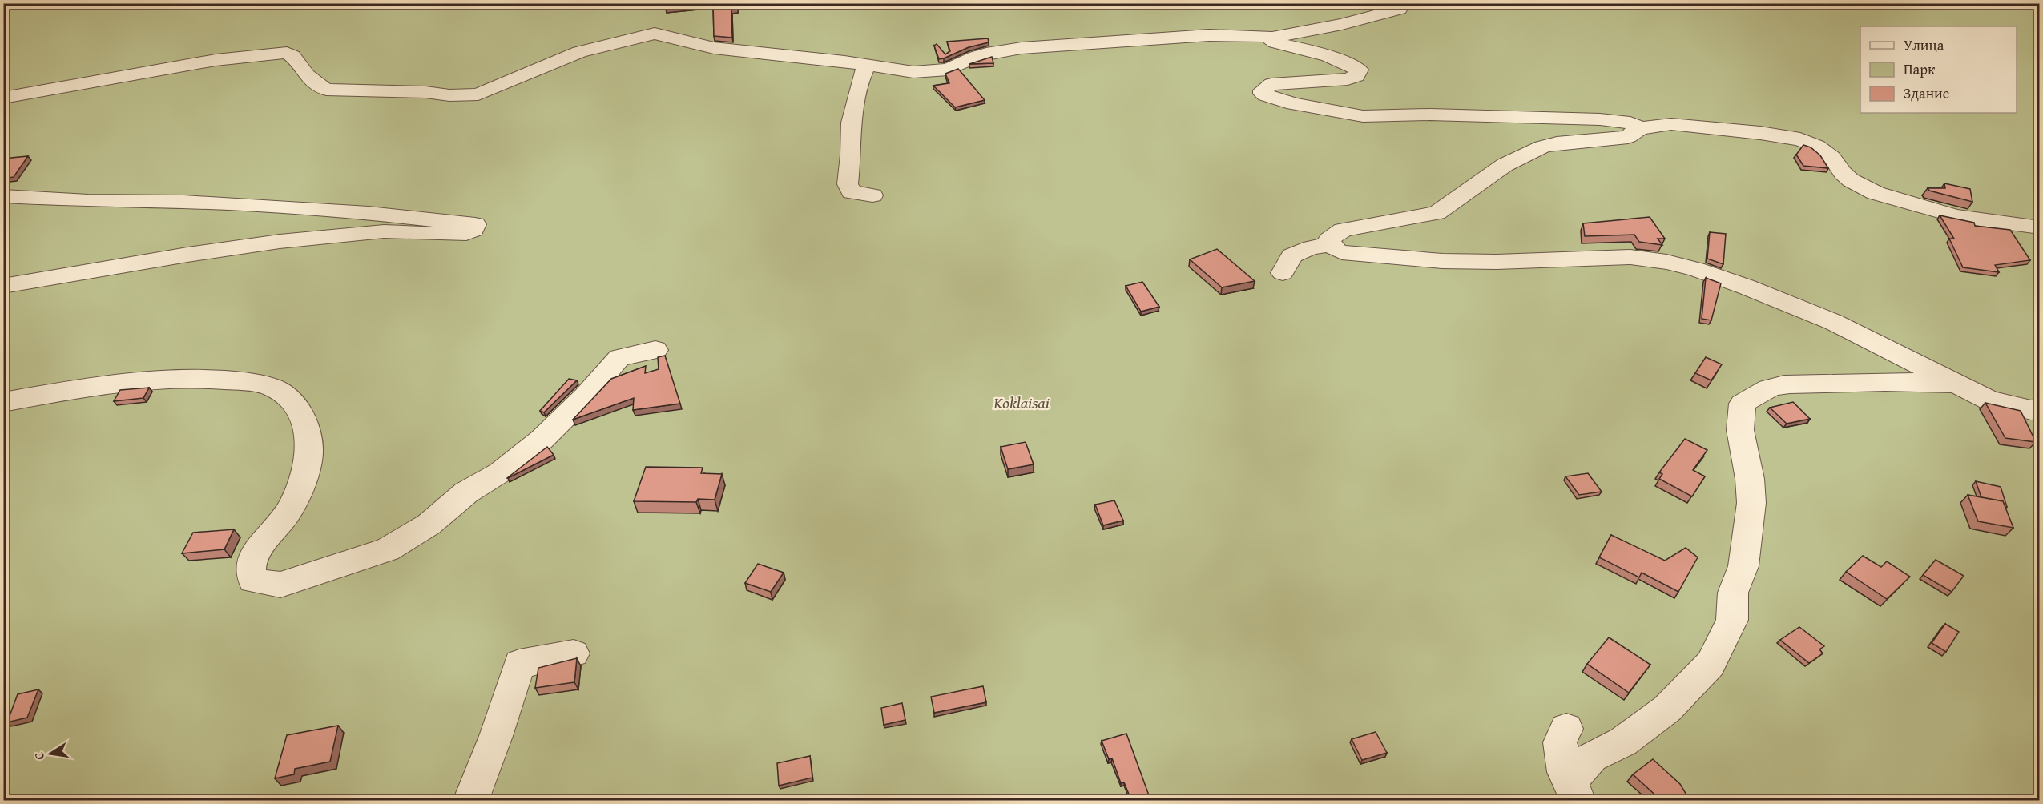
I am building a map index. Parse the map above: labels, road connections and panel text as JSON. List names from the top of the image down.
{
  "parks": ["Koklaisai"],
  "legend": ["Улица", "Парк", "Здание"],
  "north": "left"
}
